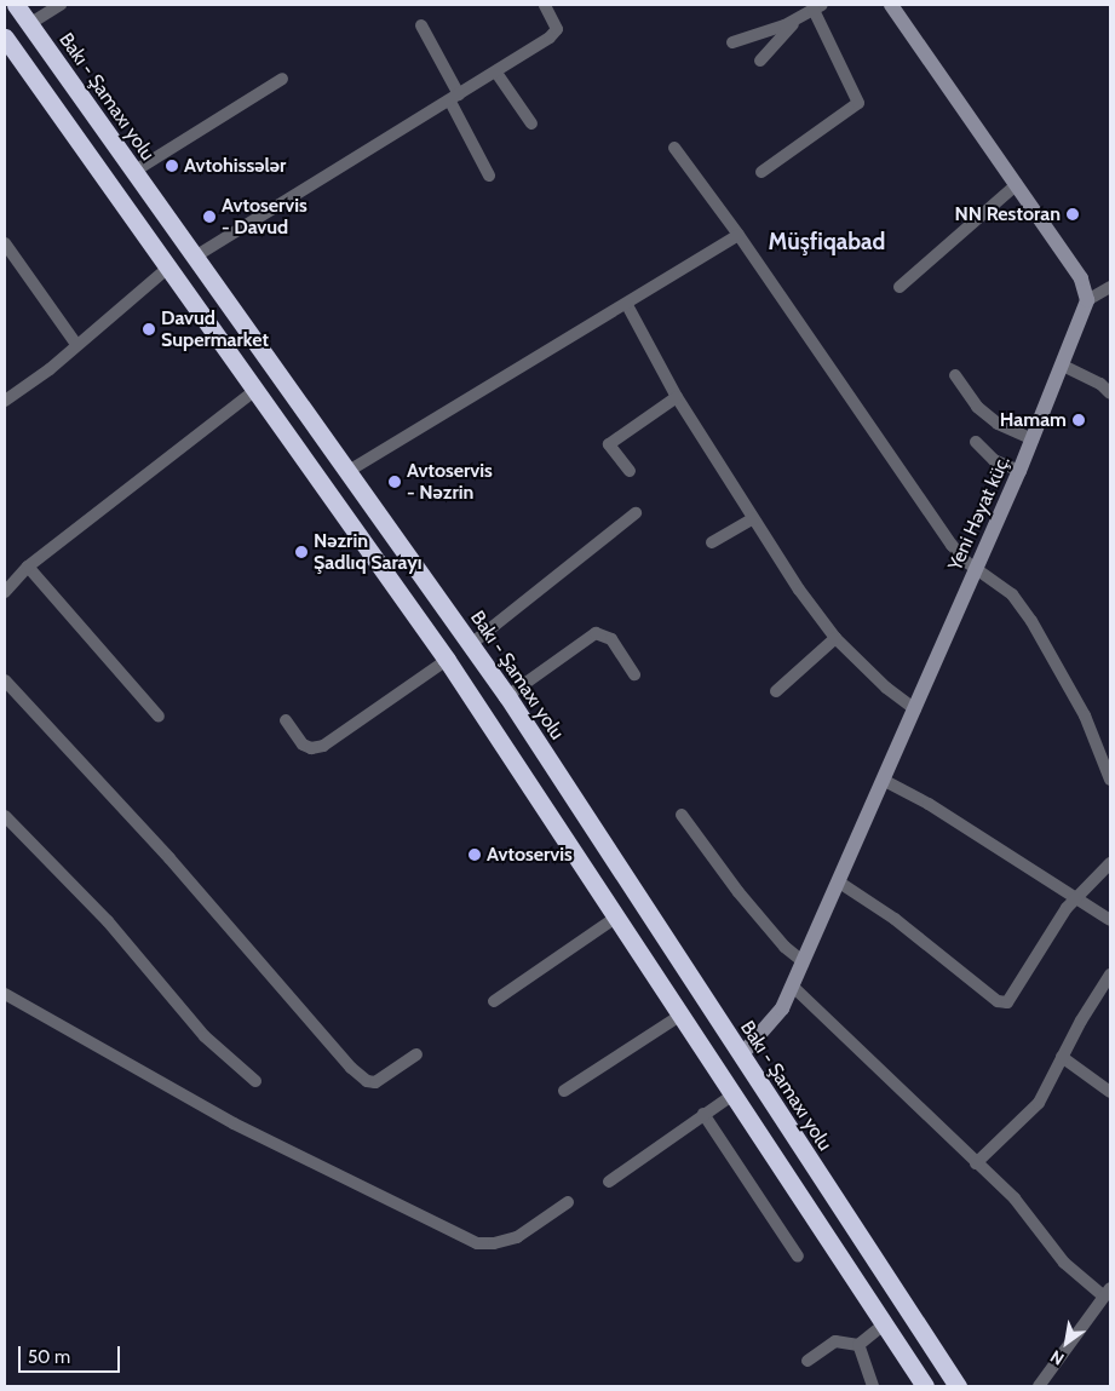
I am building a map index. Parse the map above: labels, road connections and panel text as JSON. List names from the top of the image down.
{
  "streets": {
    "highway": ["Bakı - Şamaxı yolu"],
    "street": ["Yeni Həyat küç."]
  },
  "crossings": [
    ["Bakı - Şamaxı yolu", "Yeni Həyat küç."]
  ],
  "districts": ["Müşfiqabad"],
  "places": [
    "Avtohissələr",
    "NN Restoran",
    "Avtoservis - Davud",
    "Davud Supermarket",
    "Hamam",
    "Avtoservis - Nəzrin",
    "Nəzrin Şadlıq Sarayı",
    "Avtoservis"
  ],
  "scale_bar": "50 m",
  "north": "bottom left"
}
